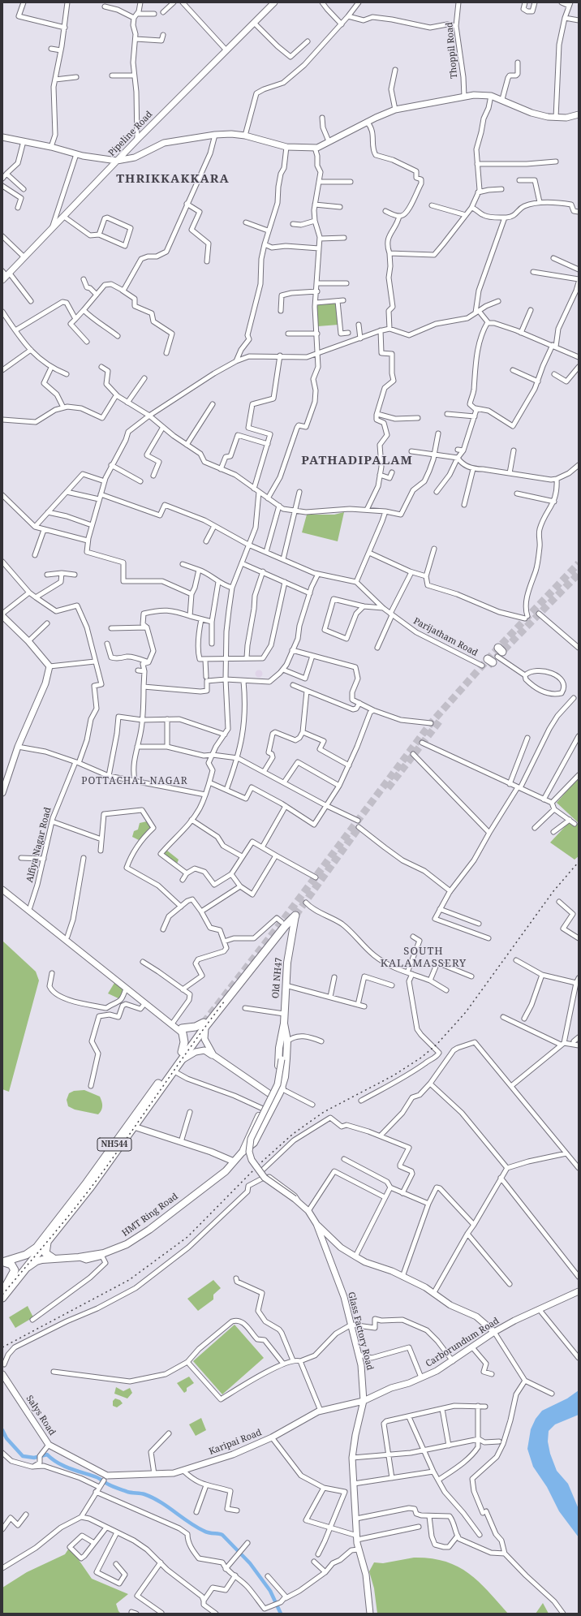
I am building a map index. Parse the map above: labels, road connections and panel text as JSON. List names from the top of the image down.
{
  "streets": {
    "highway": ["NH544"],
    "main road": [
      "Pipeline Road",
      "Old NH47",
      "HMT Ring Road",
      "Glass Factory Road",
      "Carborundum Road",
      "Salys Road",
      "Karipai Road"
    ],
    "street": ["Thoppil Road", "Parijatham Road", "Alfiya Nagar Road"]
  },
  "crossings": [
    ["Old NH47", "HMT Ring Road"],
    ["Glass Factory Road", "Carborundum Road"],
    ["Glass Factory Road", "Karipai Road"],
    ["Carborundum Road", "Karipai Road"],
    ["Salys Road", "Karipai Road"]
  ],
  "districts": [
    "THRIKKAKKARA",
    "PATHADIPALAM",
    "POTTACHAL NAGAR",
    "SOUTH KALAMASSERY"
  ]
}
